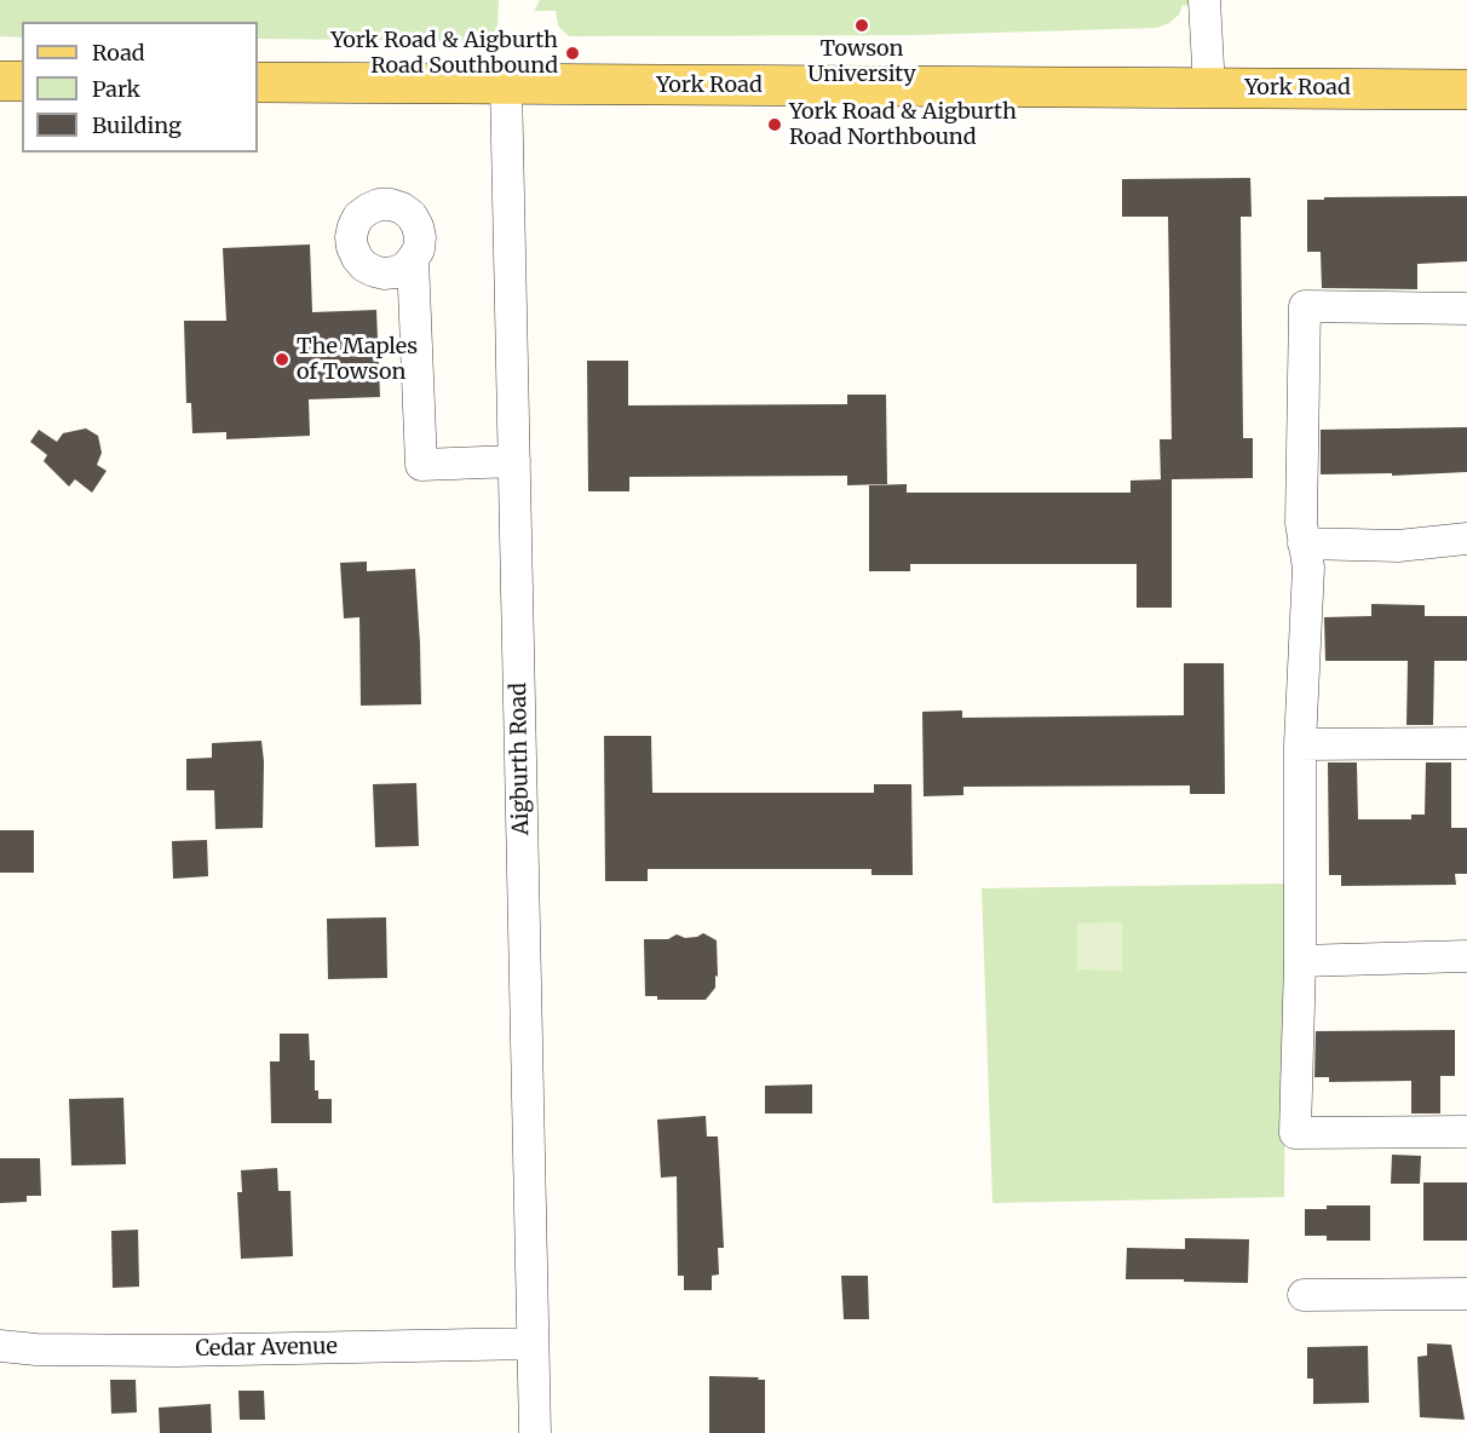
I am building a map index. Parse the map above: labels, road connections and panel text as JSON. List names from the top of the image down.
{
  "streets": {
    "main road": ["York Road"],
    "street": ["Aigburth Road", "Cedar Avenue"]
  },
  "crossings": [
    ["York Road", "Aigburth Road"],
    ["Aigburth Road", "Cedar Avenue"]
  ],
  "places": [
    "Towson University",
    "York Road & Aigburth Road Southbound",
    "York Road & Aigburth Road Northbound",
    "The Maples of Towson"
  ],
  "legend": ["Road", "Park", "Building"]
}
